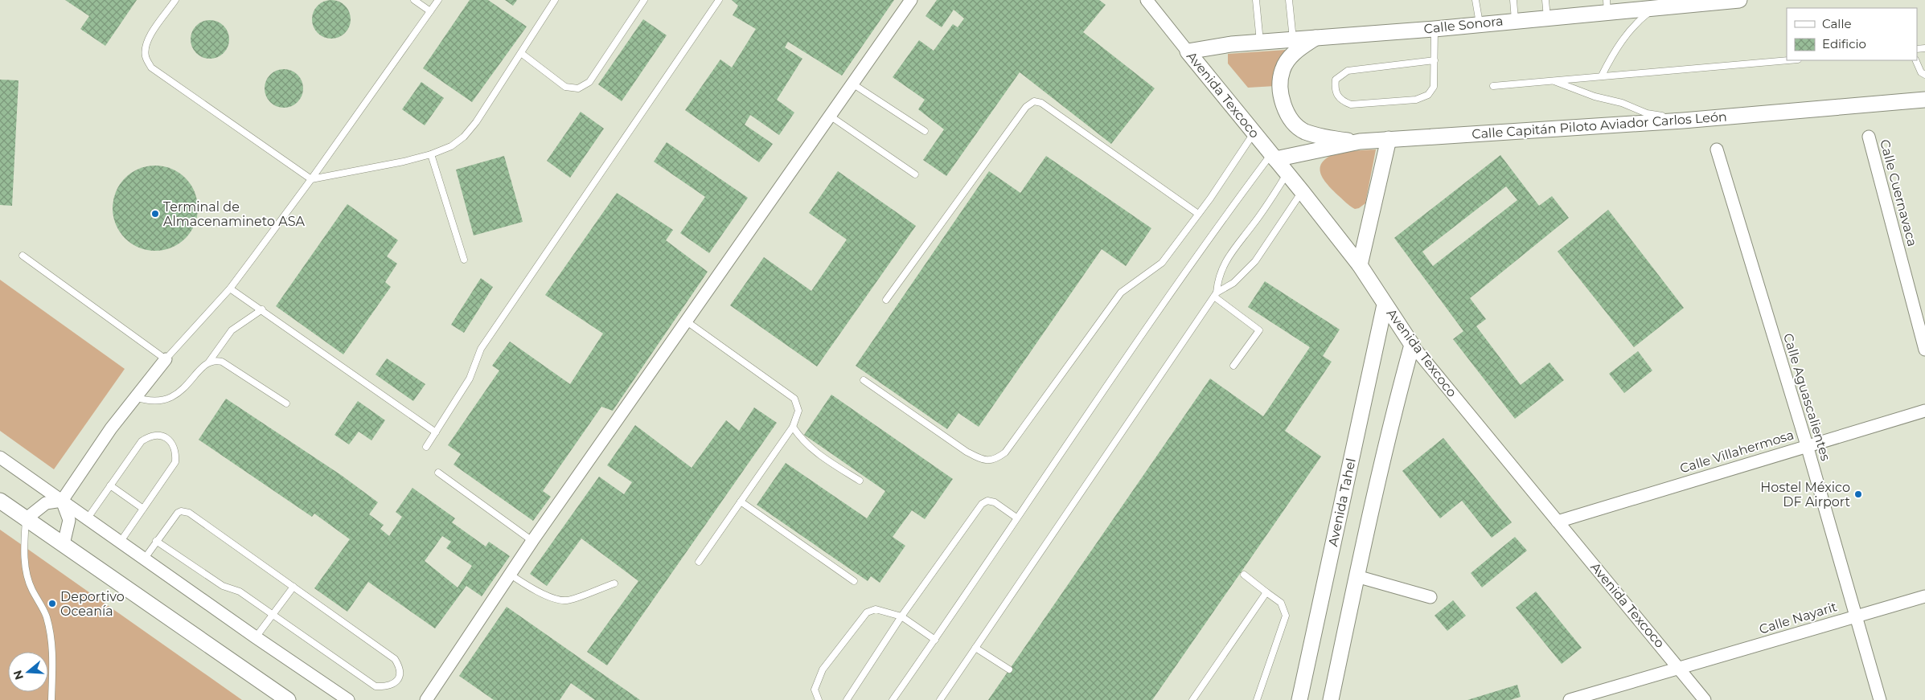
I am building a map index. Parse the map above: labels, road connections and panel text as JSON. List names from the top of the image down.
{
  "streets": {
    "street": [
      "Calle Sonora",
      "Avenida Texcoco",
      "Calle Capitán Piloto Aviador Carlos León",
      "Calle Cuernavaca",
      "Calle Aguascalientes",
      "Calle Villahermosa",
      "Avenida Tahel",
      "Calle Nayarit"
    ]
  },
  "crossings": [
    ["Calle Sonora", "Avenida Texcoco"],
    ["Avenida Texcoco", "Calle Capitán Piloto Aviador Carlos León"],
    ["Avenida Texcoco", "Calle Villahermosa"],
    ["Avenida Texcoco", "Avenida Tahel"],
    ["Avenida Texcoco", "Calle Nayarit"],
    ["Calle Aguascalientes", "Calle Villahermosa"],
    ["Calle Aguascalientes", "Calle Nayarit"]
  ],
  "places": ["Terminal de Almacenamineto ASA", "Hostel México DF Airport", "Deportivo Oceanía"],
  "legend": ["Calle", "Edificio"],
  "north": "left"
}
